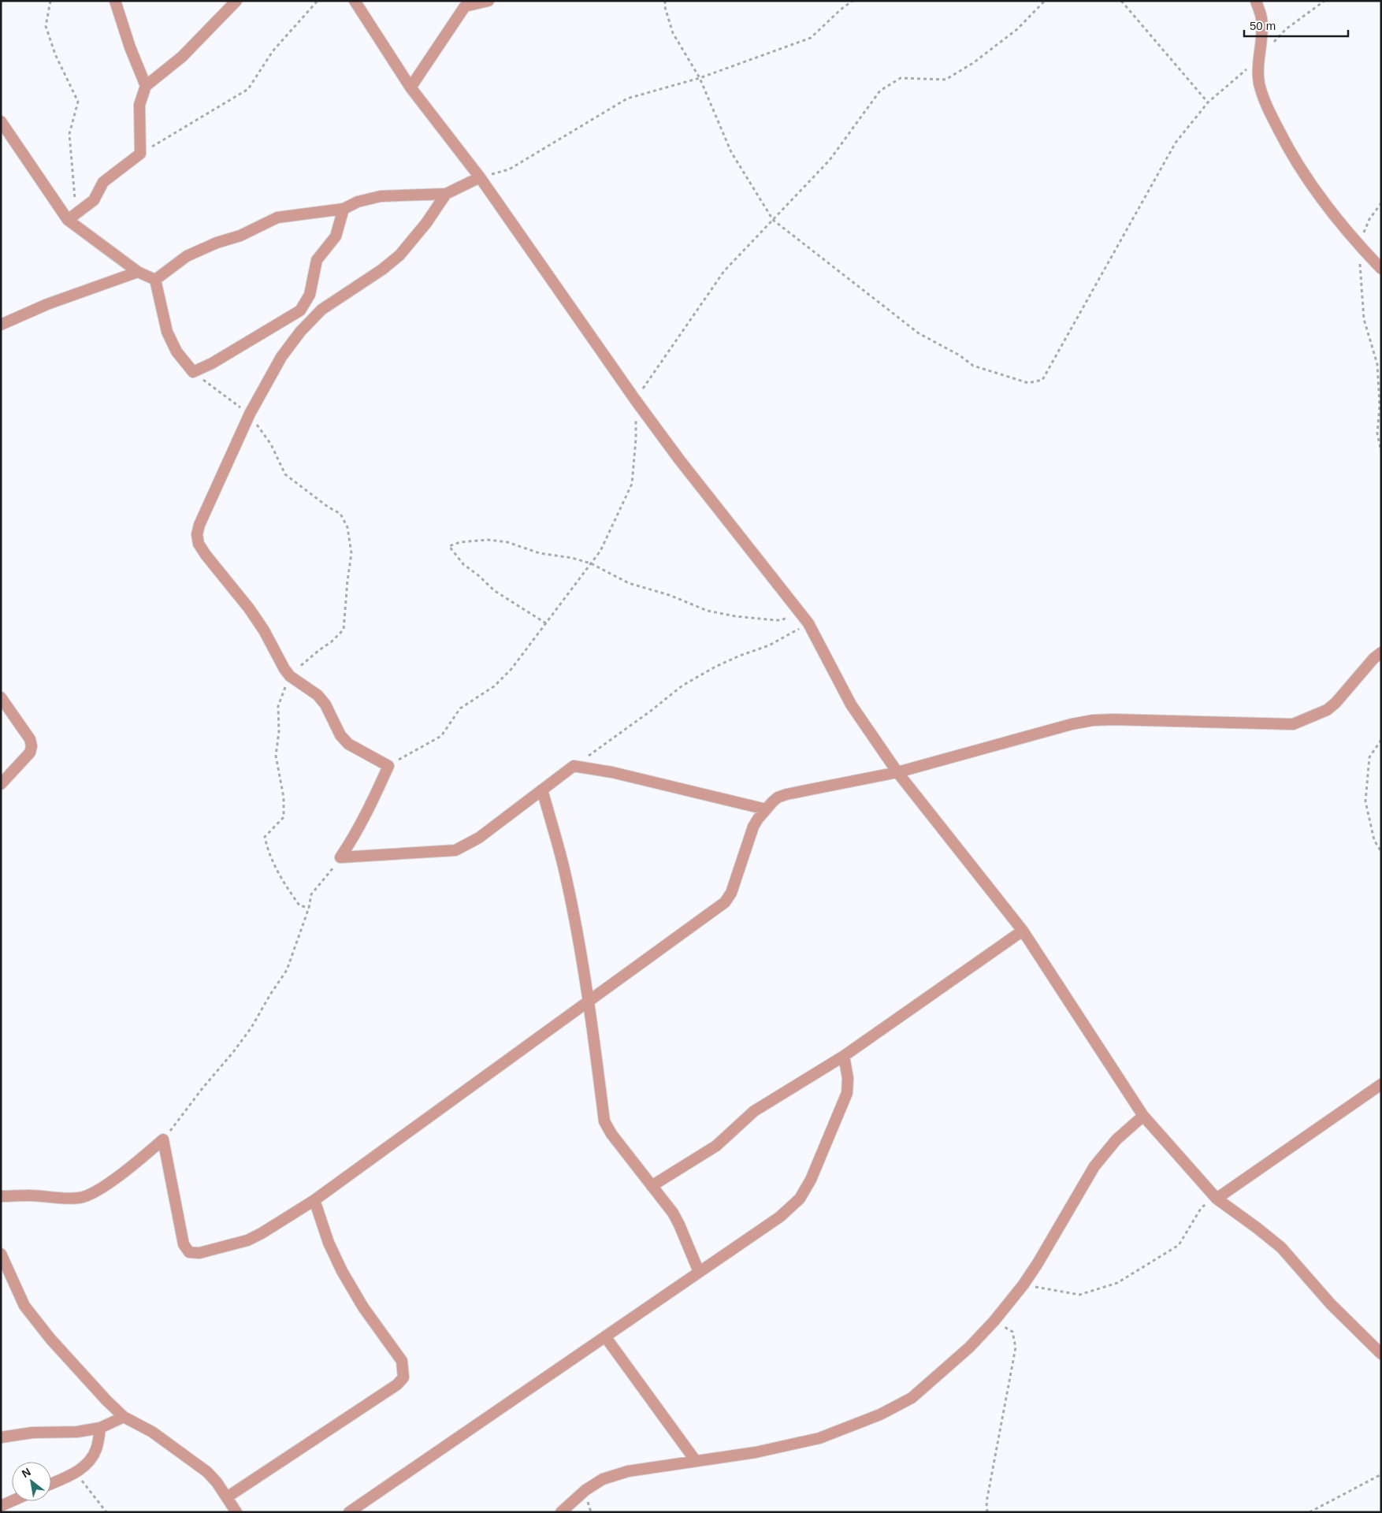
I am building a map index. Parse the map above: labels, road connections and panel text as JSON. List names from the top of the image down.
{
  "scale_bar": "50 m",
  "north": "top left"
}
